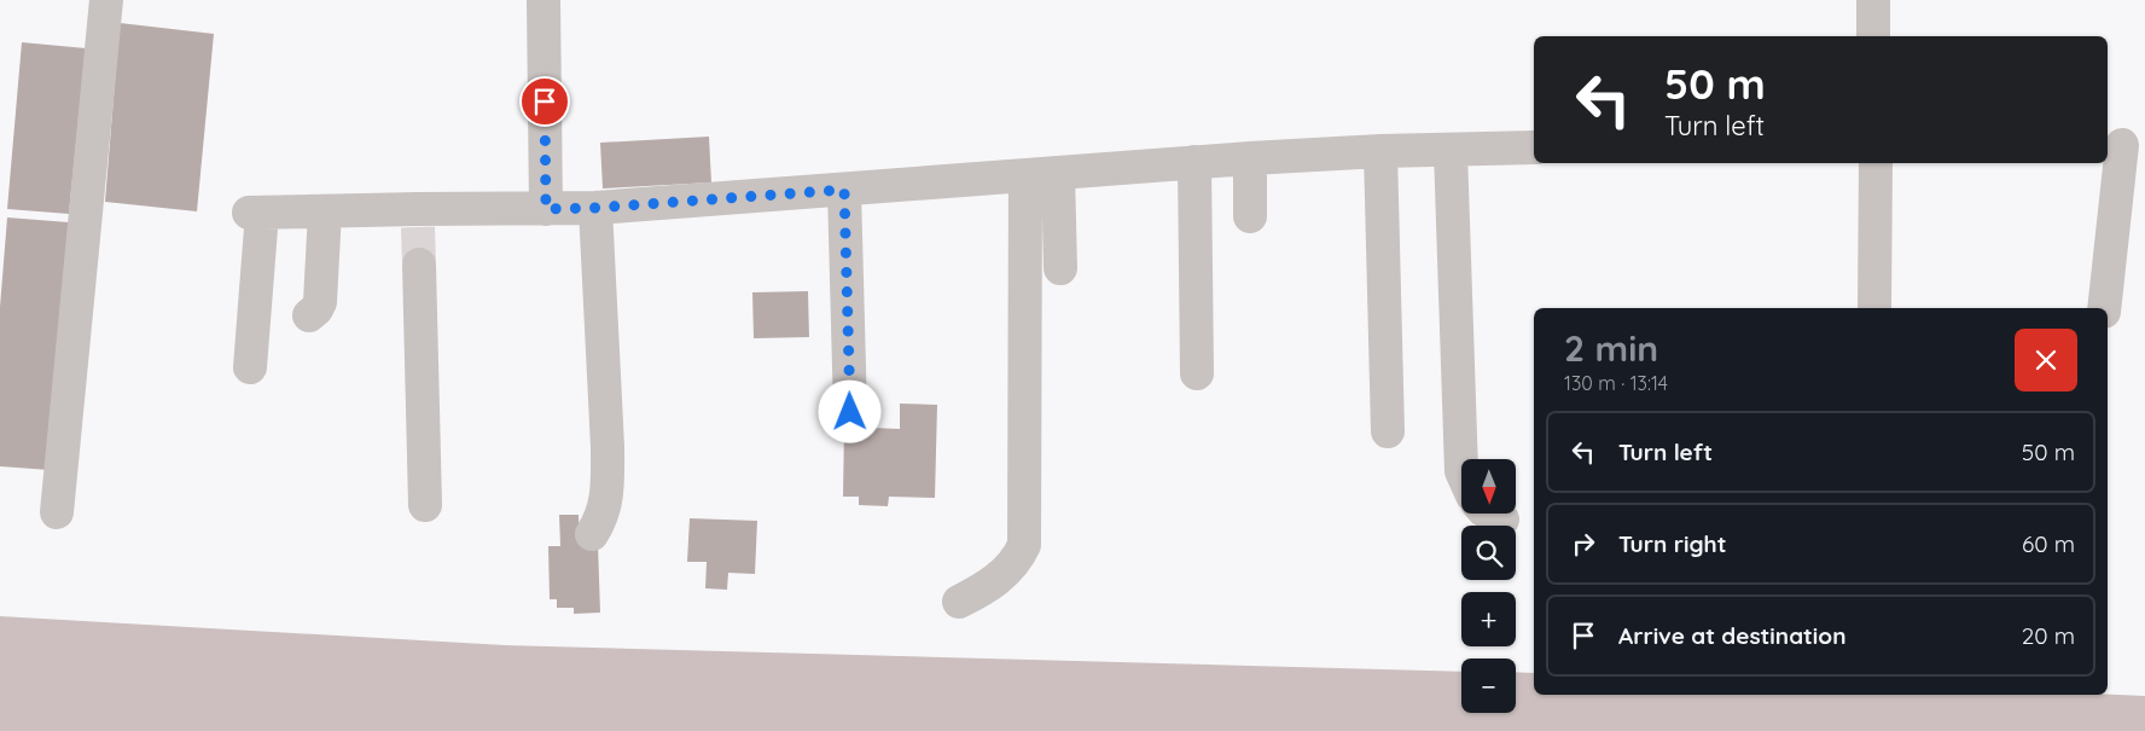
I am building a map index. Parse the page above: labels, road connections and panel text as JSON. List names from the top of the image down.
{
  "north": "bottom",
  "page": {
    "turn": ["50 m", "Turn left"],
    "heading": ["2 min", "130 m · 13:14"],
    "list": [
      {
        "name": "Turn left",
        "value": "50 m"
      },
      {
        "name": "Turn right",
        "value": "60 m"
      },
      {
        "name": "Arrive at destination",
        "value": "20 m"
      }
    ],
    "map_buttons": ["+", "−"]
  }
}
